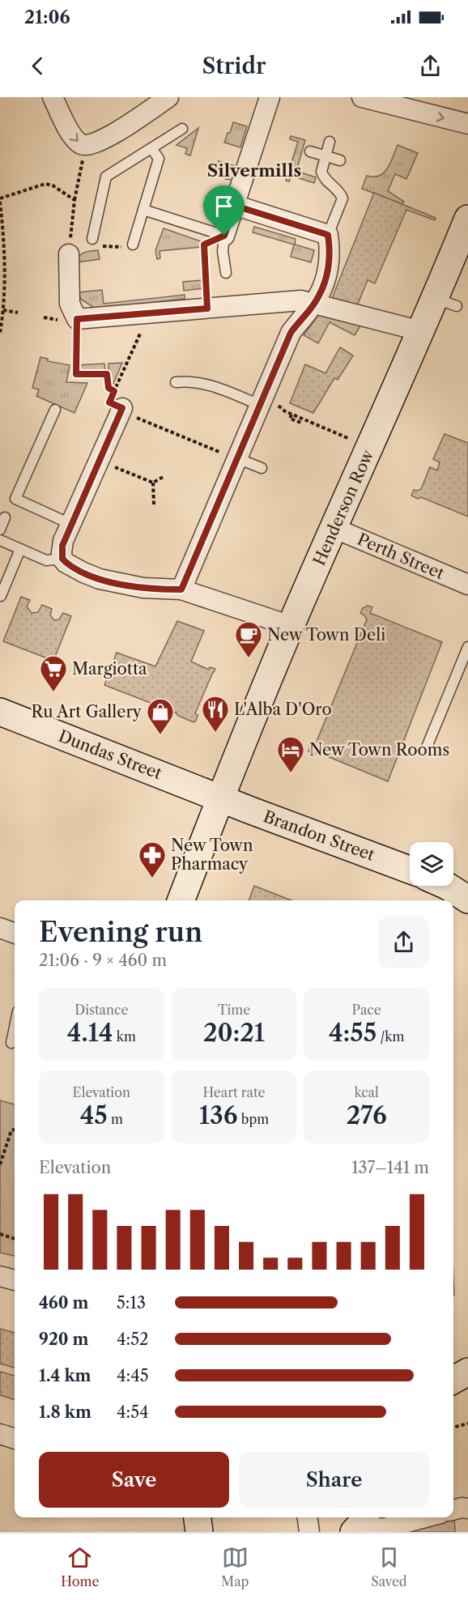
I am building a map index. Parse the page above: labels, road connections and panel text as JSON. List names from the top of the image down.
{
  "streets": {
    "main road": ["Henderson Row", "Dundas Street", "Brandon Street"],
    "street": ["Perth Street"]
  },
  "crossings": [
    ["Henderson Row", "Perth Street"],
    ["Henderson Row", "Dundas Street"],
    ["Henderson Row", "Brandon Street"],
    ["Dundas Street", "Brandon Street"]
  ],
  "districts": ["Silvermills"],
  "places": {
    "cafe": ["New Town Deli"],
    "supermarket": ["Margiotta"],
    "restaurant": ["L'Alba D'Oro"],
    "shop": ["Ru Art Gallery"],
    "hotel": ["New Town Rooms"],
    "pharmacy": ["New Town Pharmacy"]
  },
  "page": {
    "status": "21:06",
    "header": "Stridr",
    "heading": ["Evening run", "21:06 · 9 × 460 m"],
    "stats": [
      ["Distance", "4.14 km"],
      ["Time", "20:21"],
      ["Pace", "4:55 /km"],
      ["Elevation", "45 m"],
      ["Heart rate", "136 bpm"],
      ["kcal", "276"]
    ],
    "chart": ["Elevation", "137–141 m"],
    "list": [
      {
        "name": "460 m",
        "note": "5:13"
      },
      {
        "name": "920 m",
        "note": "4:52"
      },
      {
        "name": "1.4 km",
        "note": "4:45"
      },
      {
        "name": "1.8 km",
        "note": "4:54"
      }
    ],
    "buttons": ["Save", "Share"],
    "tabs": ["Home", "Map", "Saved"]
  }
}
